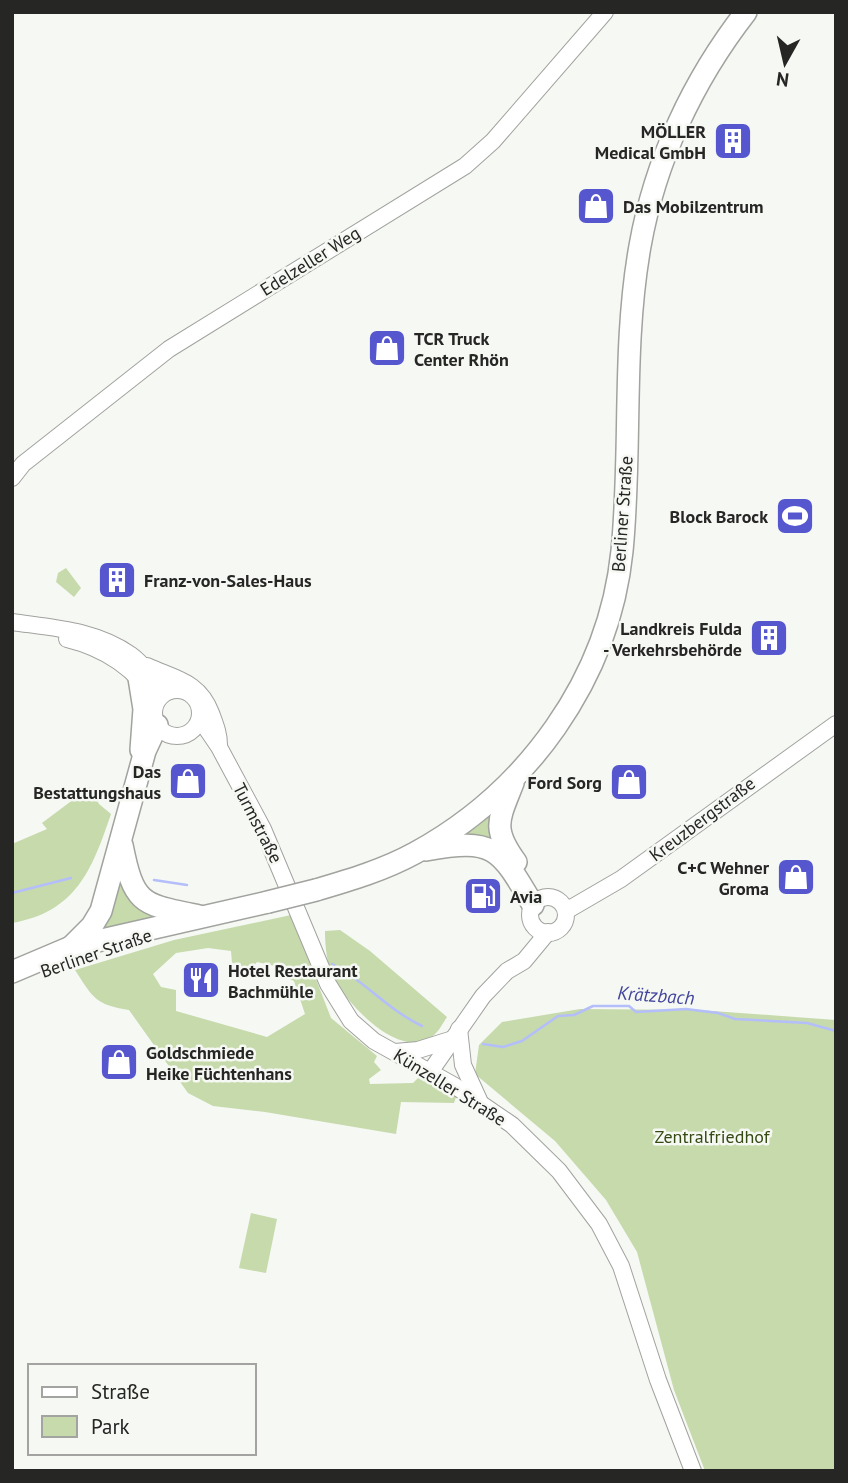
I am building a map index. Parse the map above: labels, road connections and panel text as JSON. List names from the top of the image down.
{
  "streets": {
    "highway": ["Berliner Straße"],
    "main road": [
      "Edelzeller Weg",
      "Kreuzbergstraße",
      "Turmstraße",
      "Künzeller Straße"
    ]
  },
  "crossings": [
    ["Kreuzbergstraße", "Künzeller Straße"],
    ["Turmstraße", "Künzeller Straße"]
  ],
  "water": ["Krätzbach"],
  "parks": ["Zentralfriedhof"],
  "places": {
    "building": ["MÖLLER Medical GmbH", "Franz-von-Sales-Haus", "Landkreis Fulda - Verkehrsbehörde"],
    "shop": [
      "Das Mobilzentrum",
      "TCR Truck Center Rhön",
      "Das Bestattungshaus",
      "Ford Sorg",
      "C+C Wehner Groma",
      "Goldschmiede Heike Füchtenhans"
    ],
    "sports": ["Block Barock"],
    "fuel station": ["Avia"],
    "restaurant": ["Hotel Restaurant Bachmühle"]
  },
  "legend": ["Straße", "Park"],
  "north": "bottom"
}
